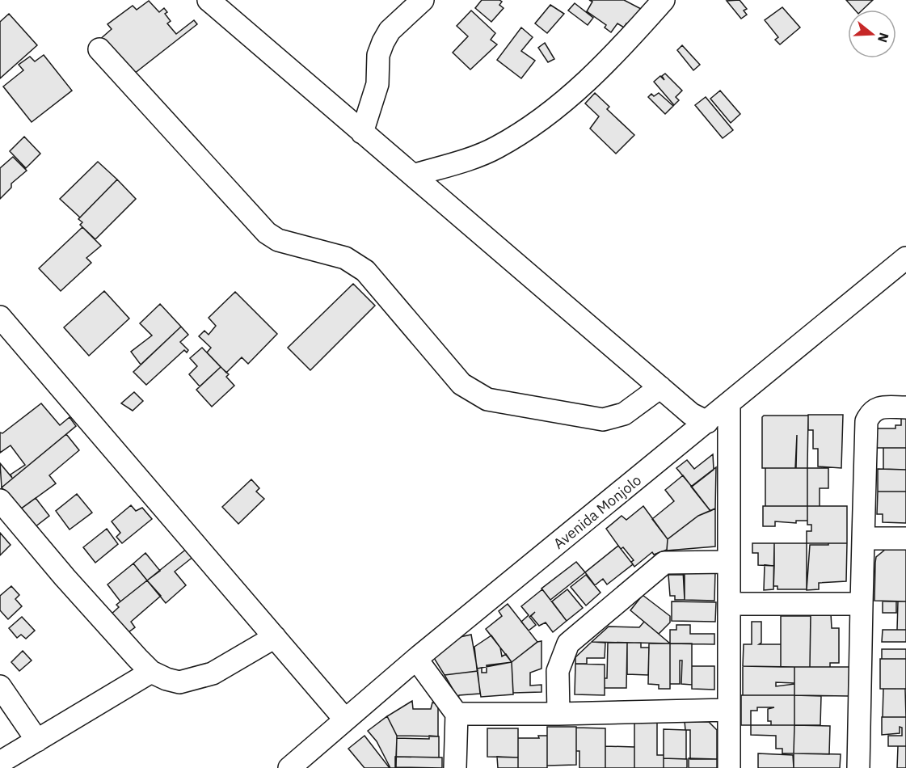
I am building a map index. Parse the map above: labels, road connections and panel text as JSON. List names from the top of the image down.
{
  "streets": {
    "street": ["Avenida Monjolo"]
  },
  "north": "right"
}
